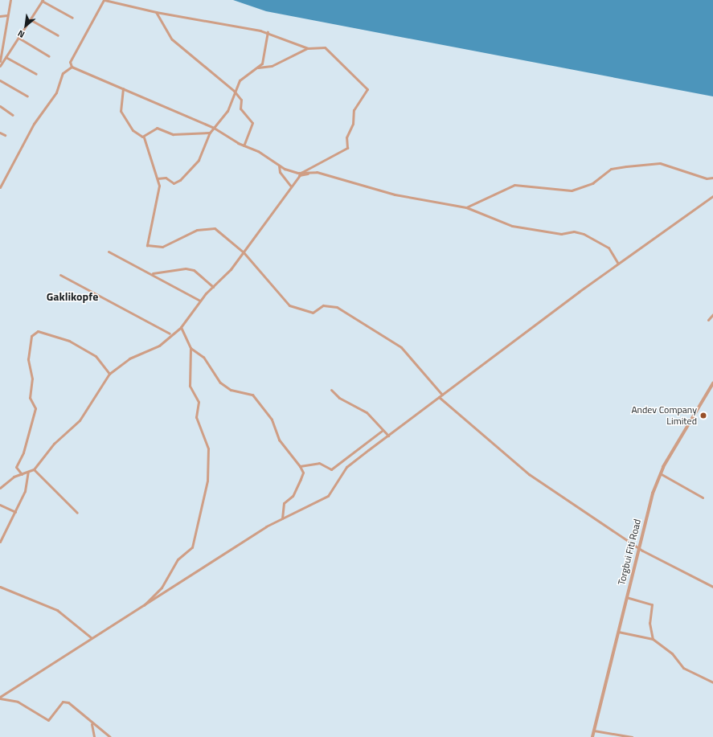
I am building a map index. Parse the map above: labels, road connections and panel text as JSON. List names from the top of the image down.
{
  "streets": {
    "street": ["Torgbui Fiti Road"]
  },
  "districts": ["Gaklikopfe"],
  "places": ["Andev Company Limited"],
  "north": "bottom left"
}
